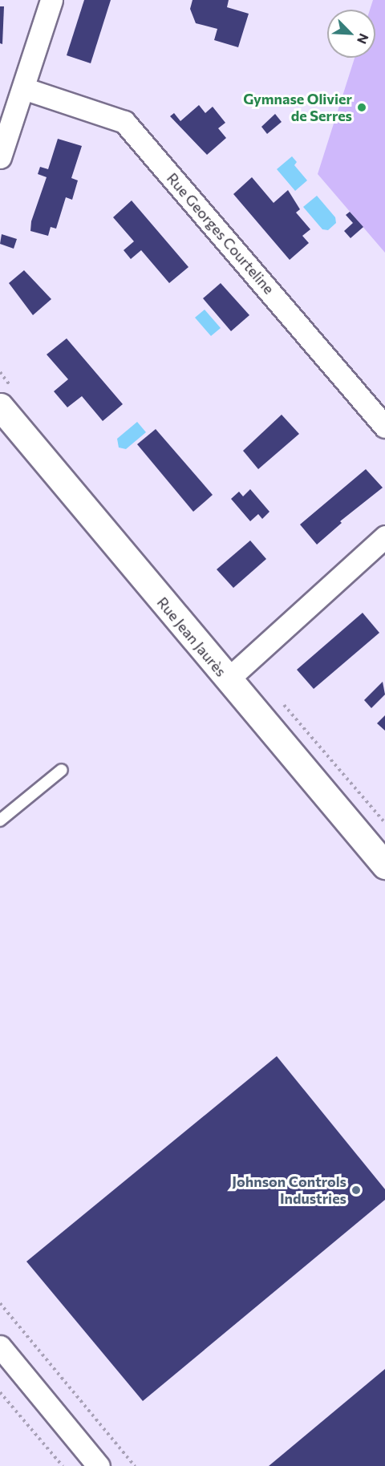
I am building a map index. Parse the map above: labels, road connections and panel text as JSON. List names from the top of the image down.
{
  "streets": {
    "main road": ["Rue Jean Jaurès"],
    "street": ["Rue Georges Courteline"]
  },
  "places": ["Gymnase Olivier de Serres", "Johnson Controls Industries"],
  "north": "bottom right"
}
